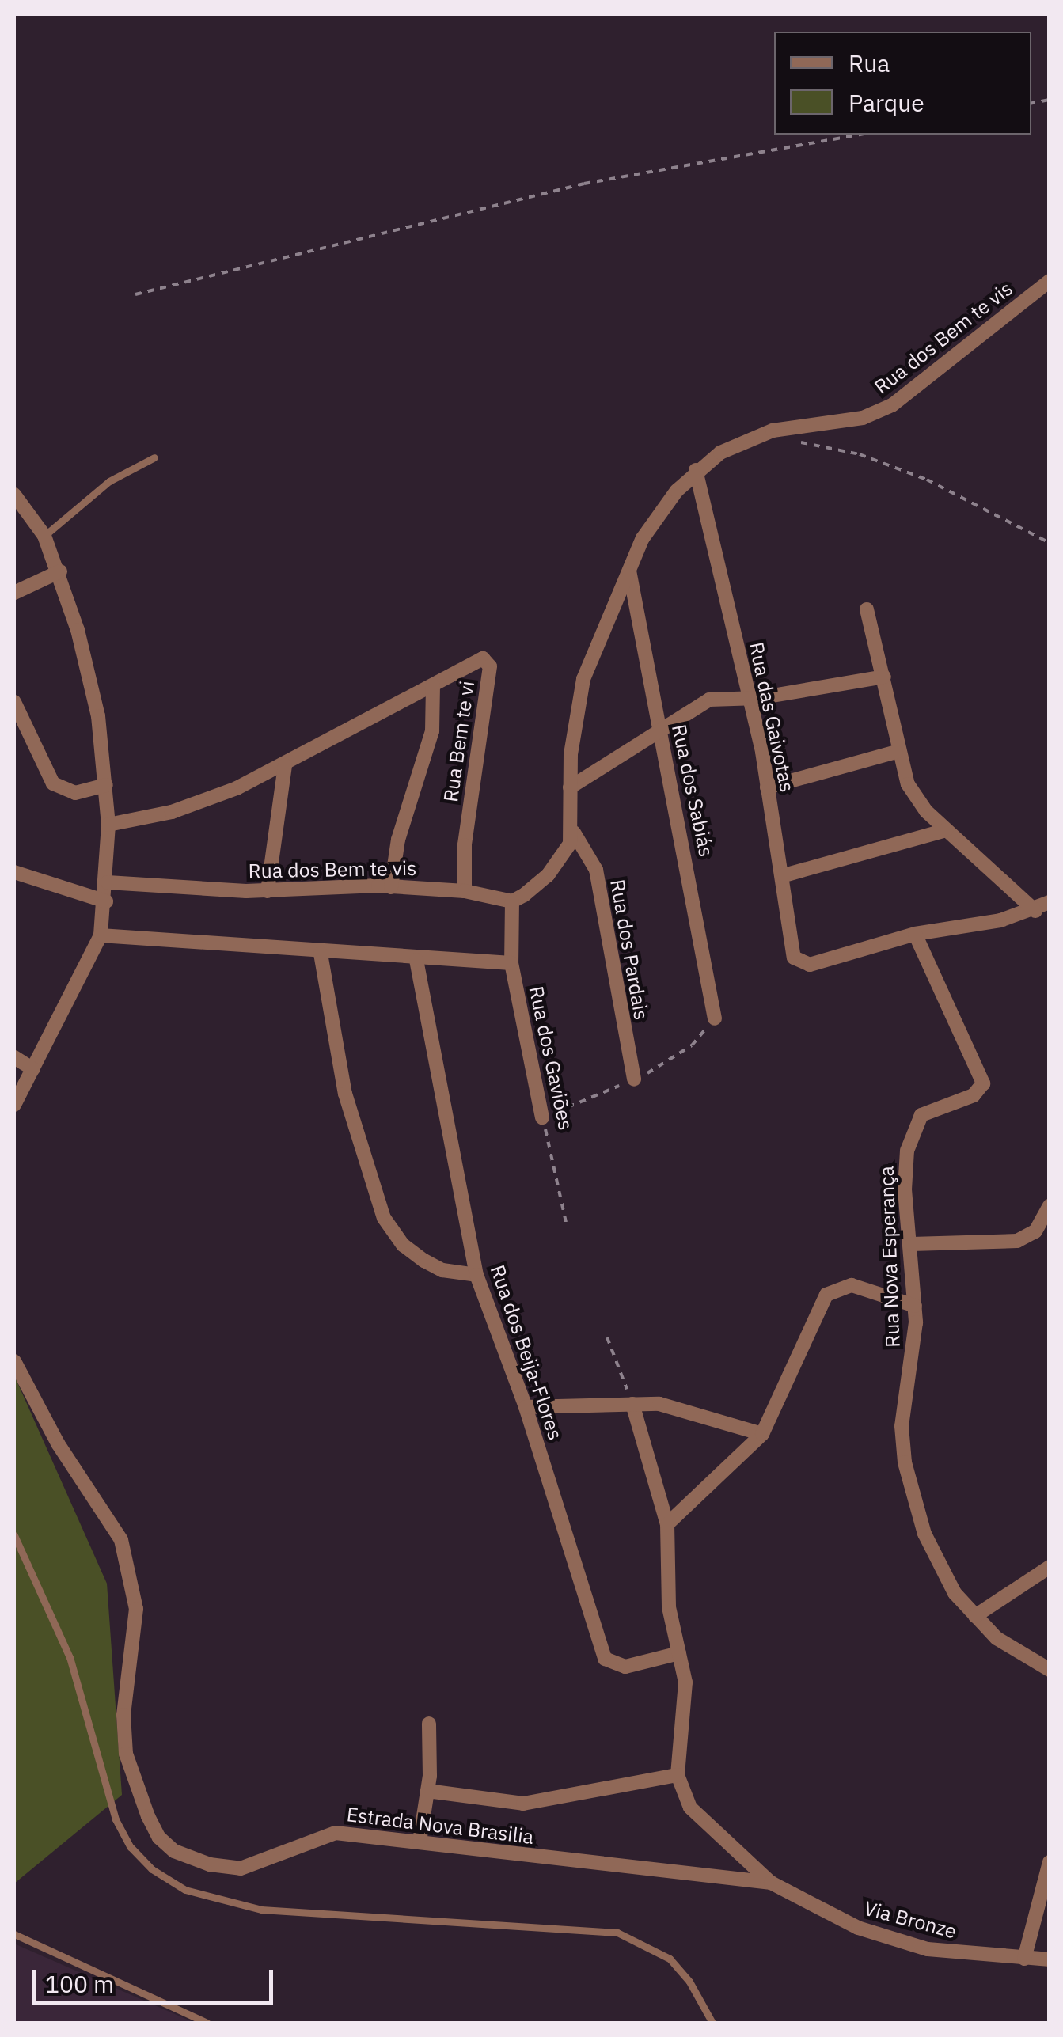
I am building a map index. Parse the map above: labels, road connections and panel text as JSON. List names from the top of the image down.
{
  "streets": {
    "street": [
      "Rua dos Bem te vis",
      "Rua das Gaivotas",
      "Rua Bem te vi",
      "Rua dos Sabiás",
      "Rua dos Pardais",
      "Rua dos Gaviões",
      "Rua Nova Esperança",
      "Rua dos Beija-Flores",
      "Estrada Nova Brasilia",
      "Via Bronze"
    ]
  },
  "crossings": [
    ["Rua dos Bem te vis", "Rua das Gaivotas"],
    ["Rua dos Bem te vis", "Rua Bem te vi"],
    ["Rua dos Bem te vis", "Rua dos Sabiás"],
    ["Rua dos Bem te vis", "Rua dos Pardais"],
    ["Rua dos Bem te vis", "Rua dos Gaviões"],
    ["Rua das Gaivotas", "Rua Nova Esperança"],
    ["Estrada Nova Brasilia", "Via Bronze"]
  ],
  "legend": ["Rua", "Parque"],
  "scale_bar": "100 m"
}
